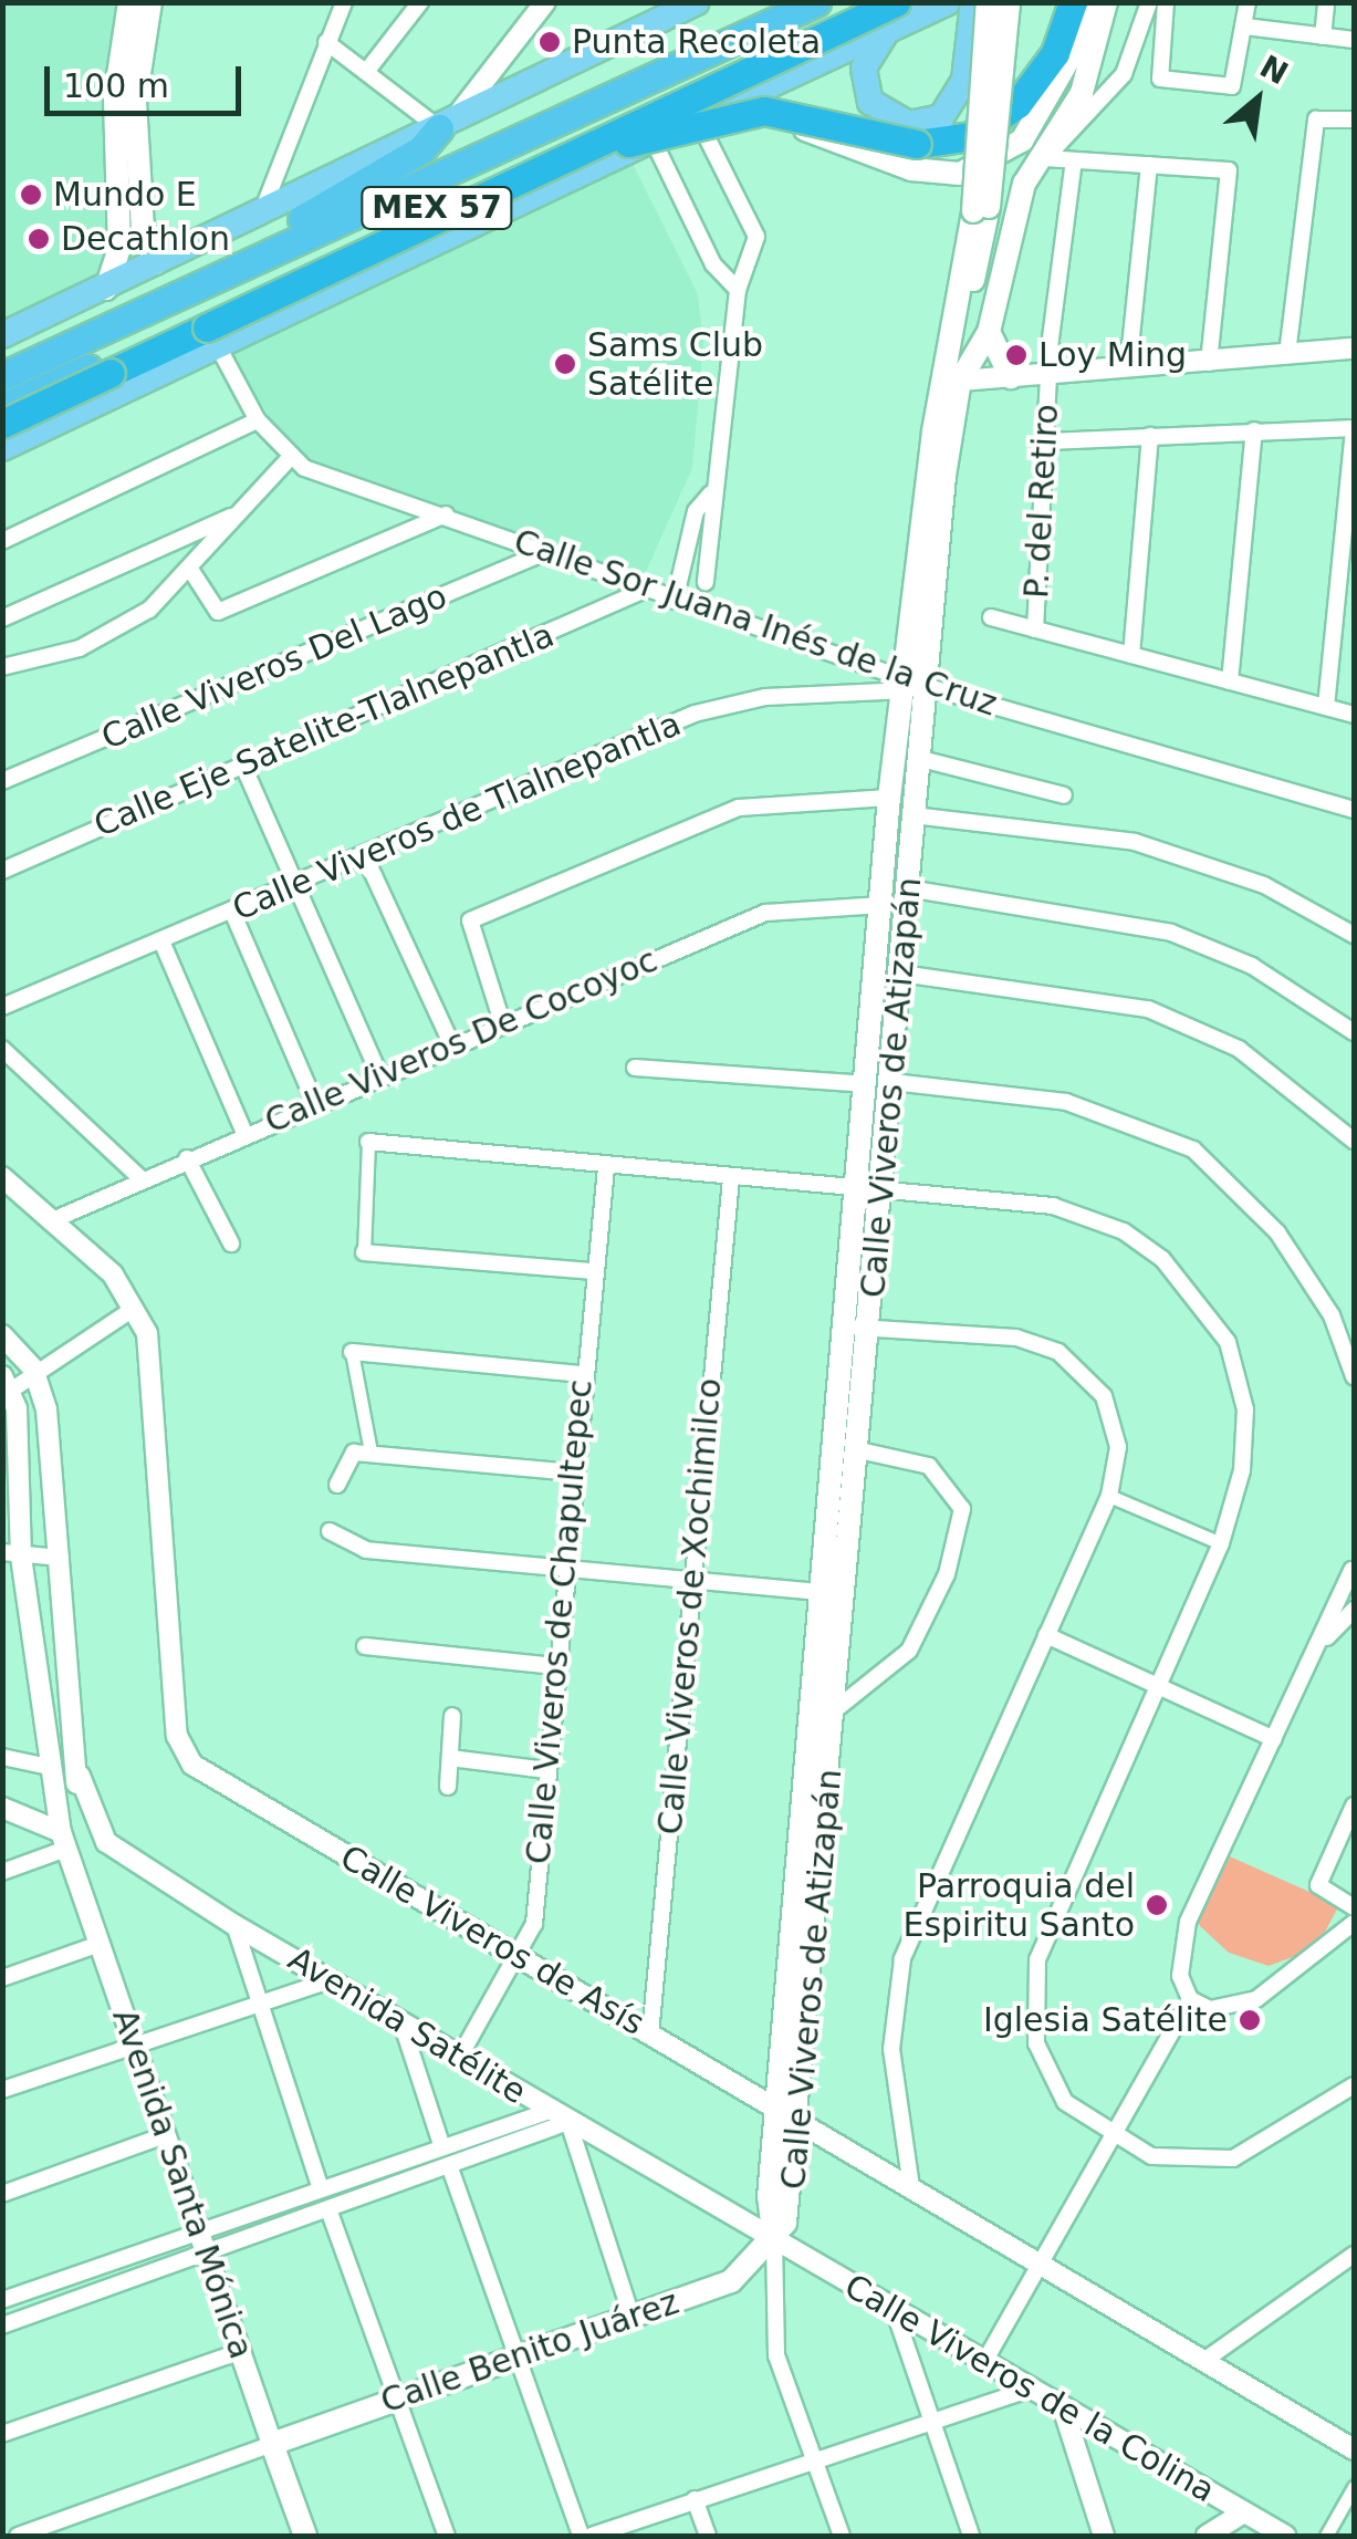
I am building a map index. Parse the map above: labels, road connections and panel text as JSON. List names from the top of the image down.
{
  "streets": {
    "highway": ["MEX 57"],
    "main road": ["Calle Viveros de Atizapán", "Avenida Santa Mónica", "Calle Benito Juárez"],
    "street": [
      "P. del Retiro",
      "Calle Sor Juana Inés de la Cruz",
      "Calle Viveros Del Lago",
      "Calle Eje Satelite-Tlalnepantla",
      "Calle Viveros de Tlalnepantla",
      "Calle Viveros De Cocoyoc",
      "Calle Viveros de Xochimilco",
      "Calle Viveros de Chapultepec",
      "Calle Viveros de Asís",
      "Avenida Satélite",
      "Calle Viveros de la Colina"
    ]
  },
  "crossings": [
    ["Calle Sor Juana Inés de la Cruz", "Calle Viveros Del Lago"],
    ["Calle Sor Juana Inés de la Cruz", "Calle Eje Satelite-Tlalnepantla"],
    ["Calle Sor Juana Inés de la Cruz", "Calle Viveros de Tlalnepantla"],
    ["Calle Sor Juana Inés de la Cruz", "Calle Viveros de Atizapán"],
    ["Calle Viveros de Tlalnepantla", "Calle Viveros de Atizapán"],
    ["Calle Viveros De Cocoyoc", "Calle Viveros de Atizapán"],
    ["Calle Viveros De Cocoyoc", "Calle Viveros de Asís"],
    ["Calle Viveros de Atizapán", "Calle Viveros de Asís"],
    ["Calle Viveros de Atizapán", "Avenida Satélite"],
    ["Calle Viveros de Atizapán", "Calle Benito Juárez"],
    ["Calle Viveros de Atizapán", "Calle Viveros de la Colina"],
    ["Calle Viveros de Xochimilco", "Calle Viveros de Asís"],
    ["Calle Viveros de Chapultepec", "Calle Viveros de Asís"],
    ["Calle Viveros de Chapultepec", "Avenida Satélite"],
    ["Avenida Satélite", "Calle Benito Juárez"],
    ["Avenida Satélite", "Calle Viveros de la Colina"],
    ["Avenida Santa Mónica", "Calle Benito Juárez"],
    ["Calle Benito Juárez", "Calle Viveros de la Colina"]
  ],
  "places": [
    "Punta Recoleta",
    "Mundo E",
    "Decathlon",
    "Loy Ming",
    "Sams Club Satélite",
    "Parroquia del Espiritu Santo",
    "Iglesia Satélite"
  ],
  "scale_bar": "100 m",
  "north": "top right"
}
